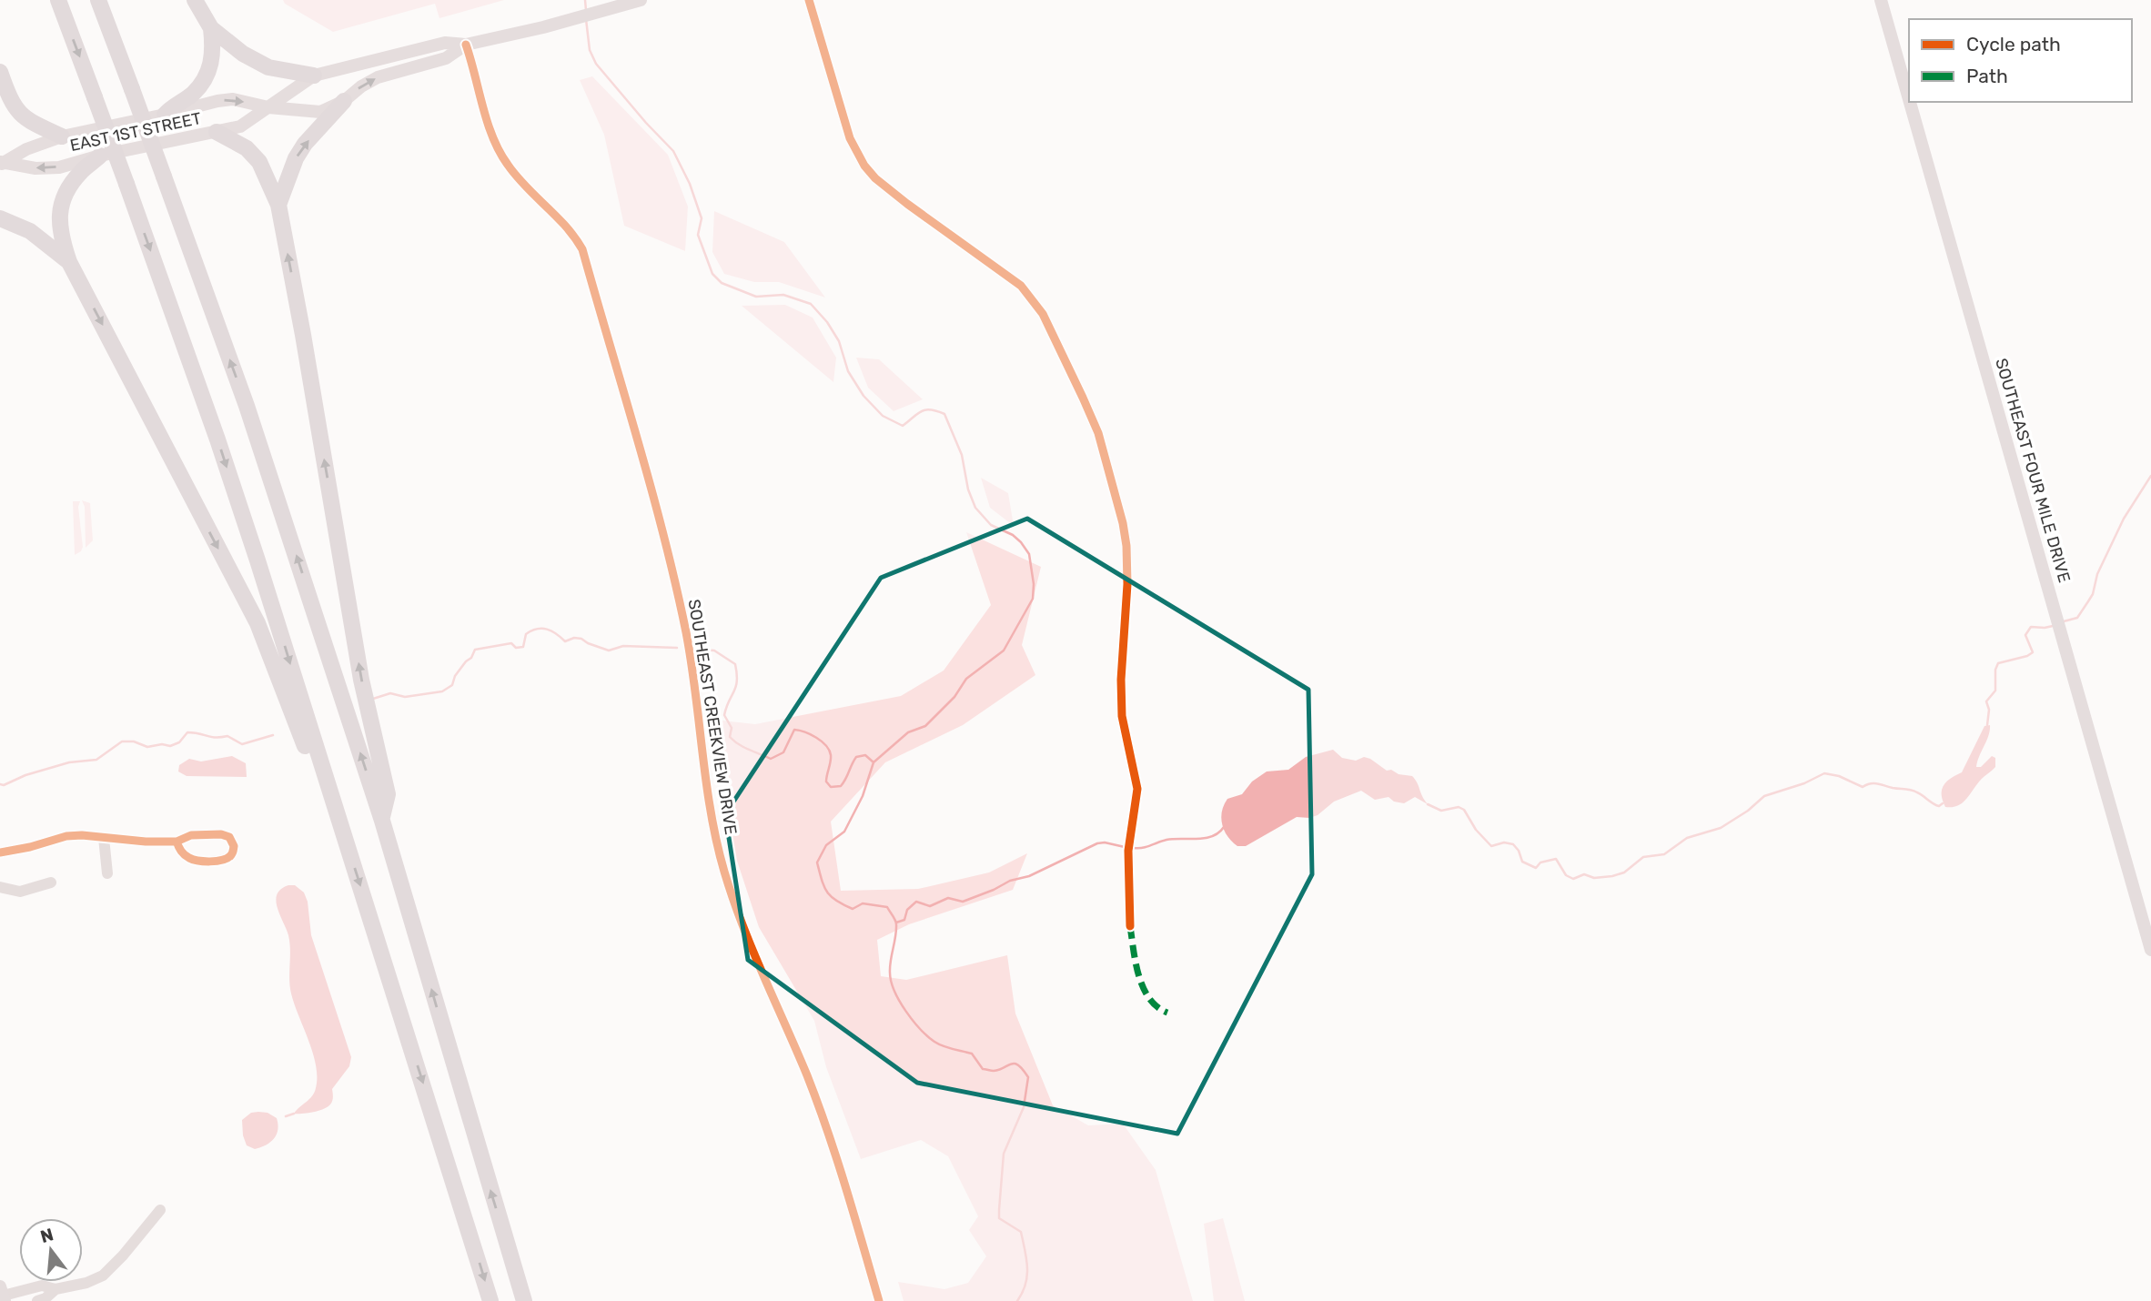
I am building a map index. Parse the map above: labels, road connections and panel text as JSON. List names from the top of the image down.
{
  "streets": {
    "main road": ["EAST 1ST STREET", "SOUTHEAST FOUR MILE DRIVE"],
    "street": ["SOUTHEAST CREEKVIEW DRIVE"]
  },
  "crossings": [
    ["EAST 1ST STREET", "SOUTHEAST CREEKVIEW DRIVE"]
  ],
  "legend": ["Cycle path", "Path"],
  "north": "top"
}
